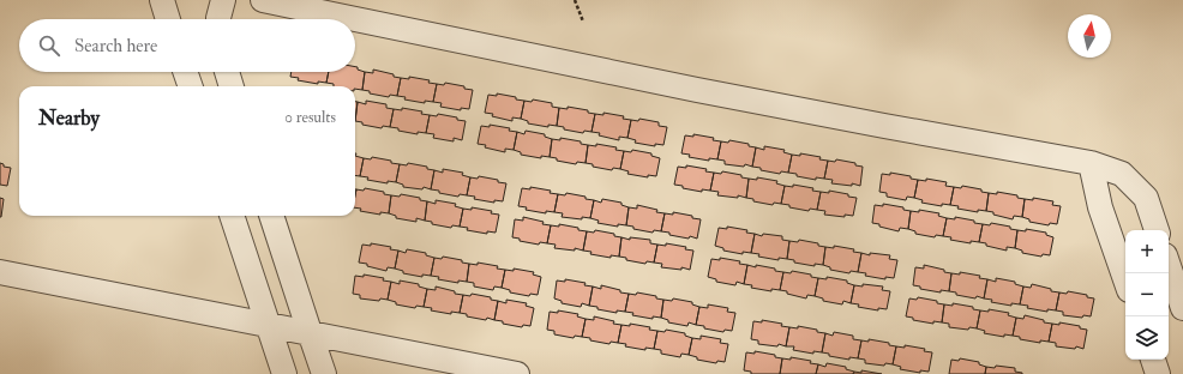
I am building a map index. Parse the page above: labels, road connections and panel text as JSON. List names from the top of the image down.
{
  "north": "top",
  "page": {
    "search": "Search here",
    "heading": ["Nearby", "0 results"],
    "map_buttons": ["+", "−"]
  }
}
